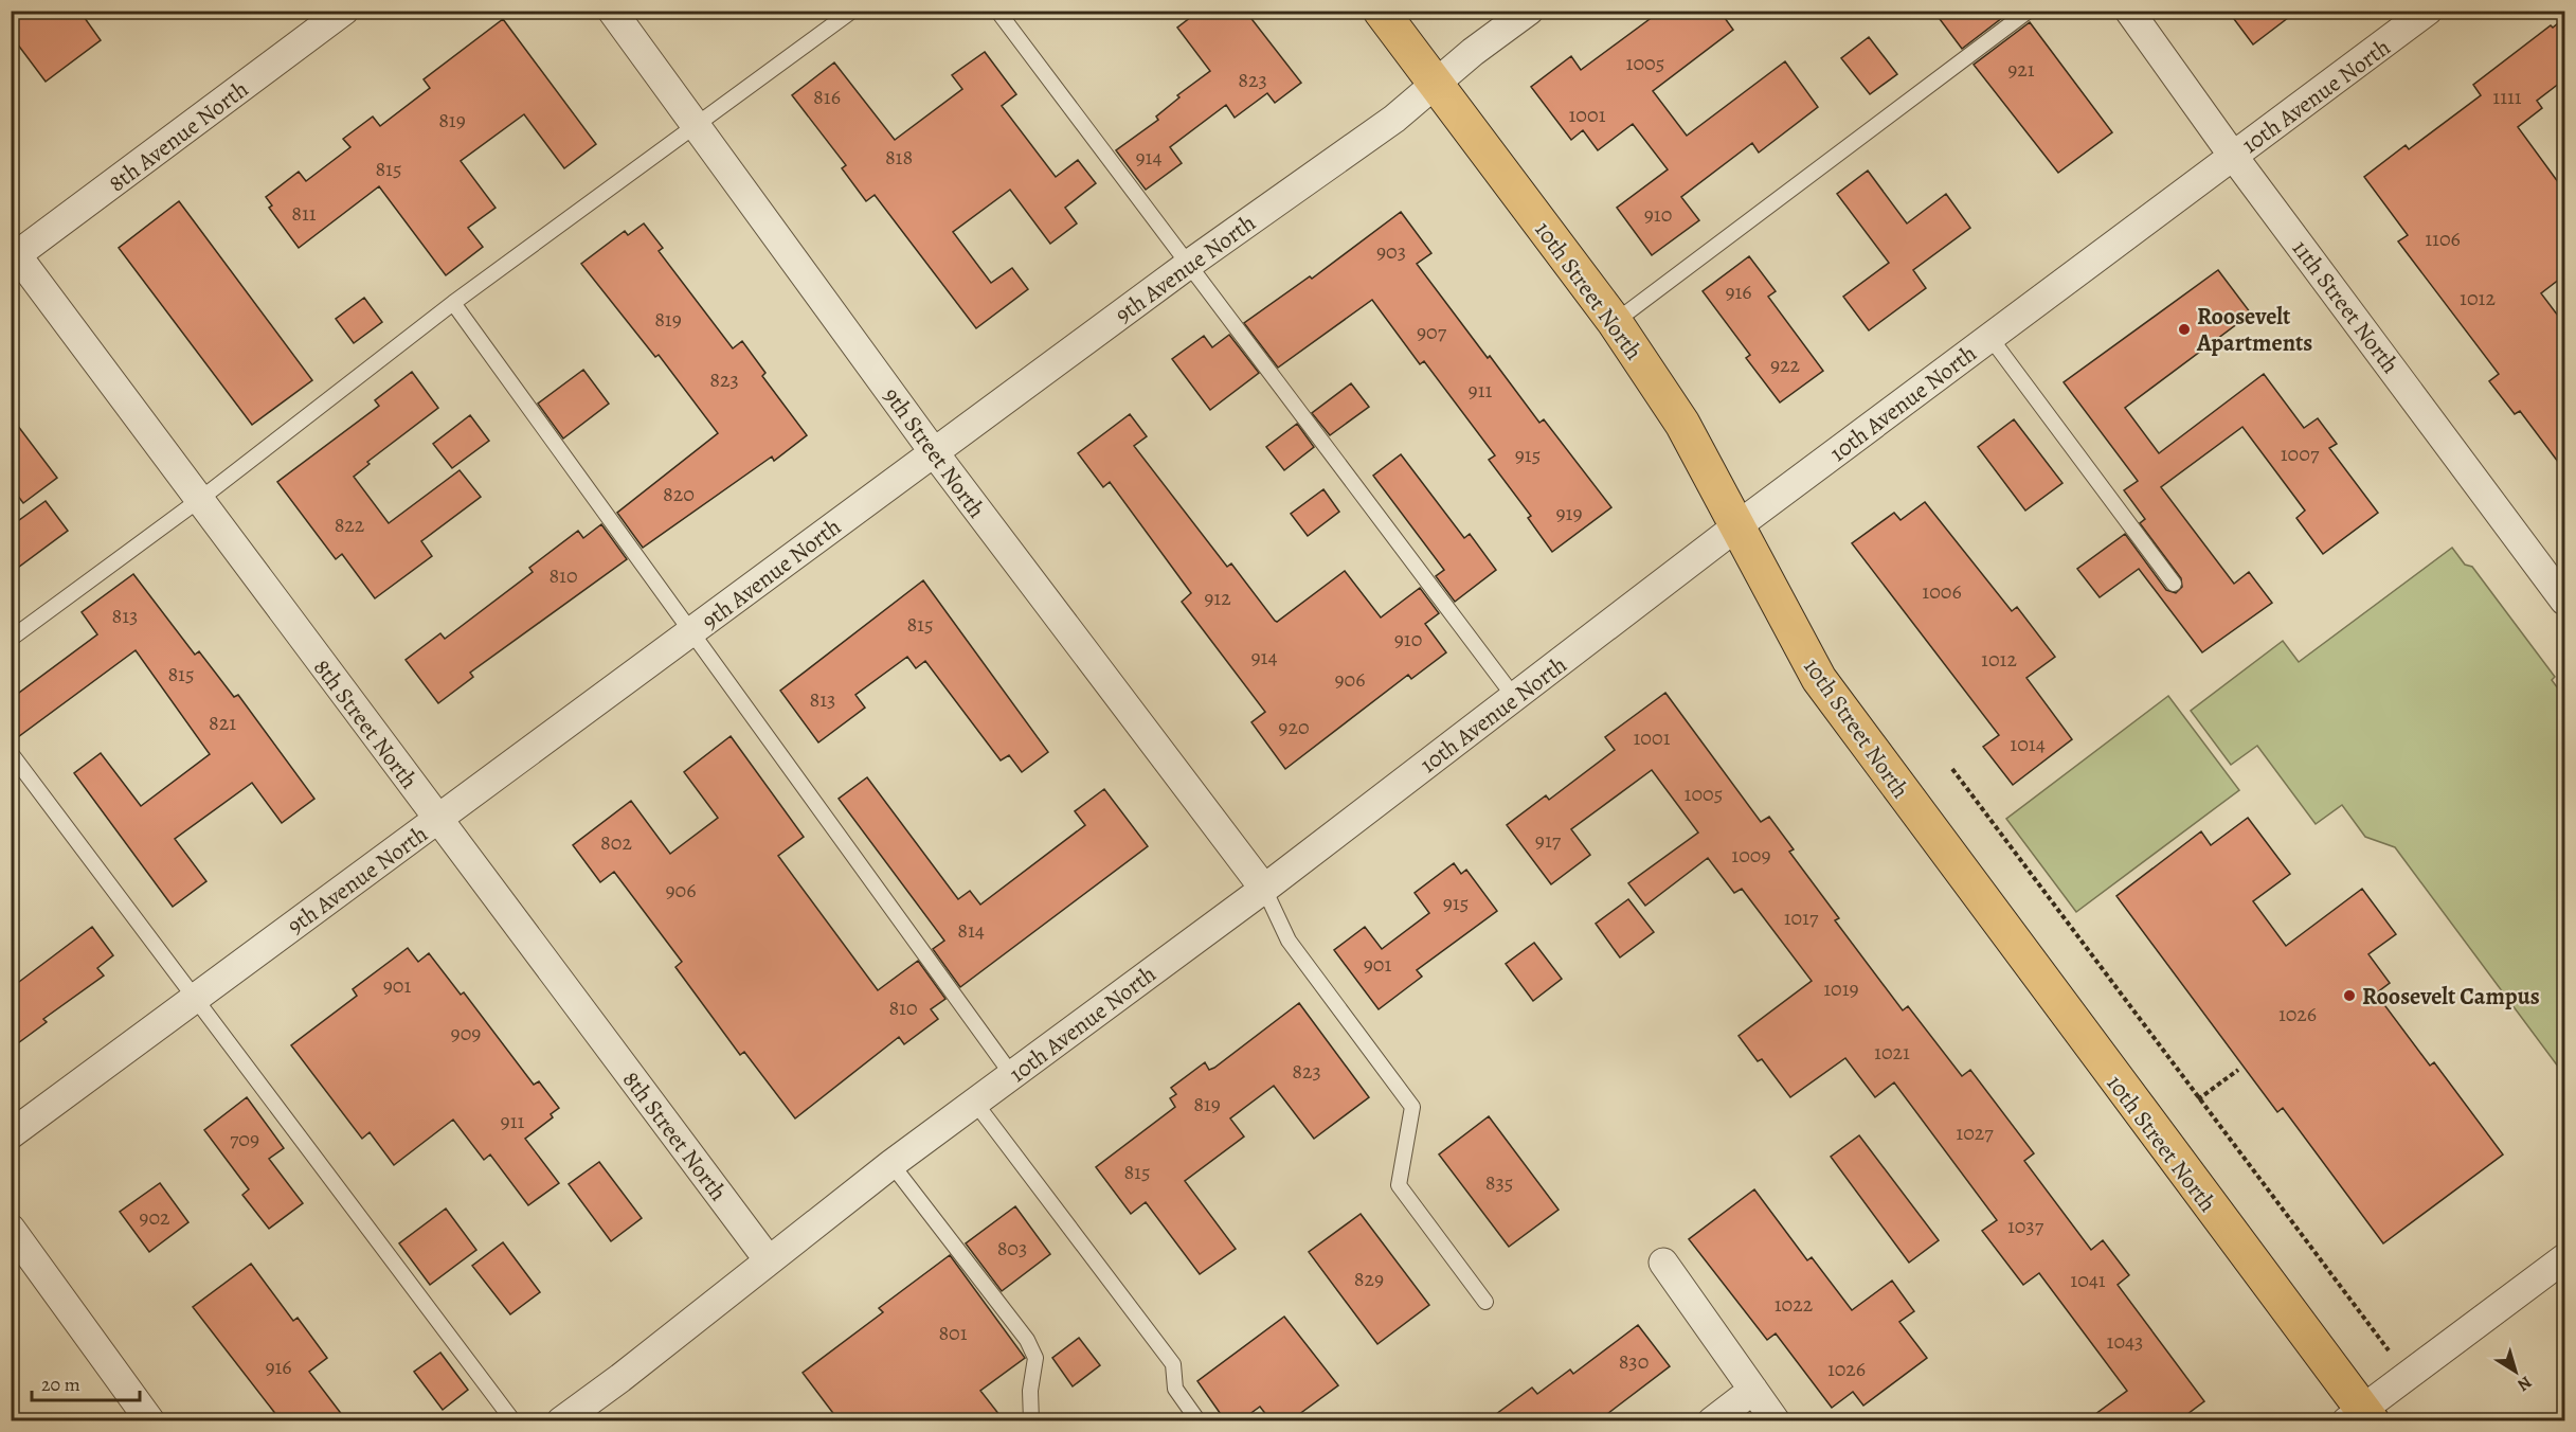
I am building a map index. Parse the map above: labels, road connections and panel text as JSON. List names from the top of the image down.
{
  "streets": {
    "main road": ["10th Street North"],
    "street": [
      "10th Avenue North",
      "8th Avenue North",
      "9th Avenue North",
      "11th Street North",
      "9th Street North",
      "8th Street North"
    ]
  },
  "crossings": [
    ["10th Avenue North", "10th Street North"],
    ["10th Avenue North", "11th Street North"],
    ["10th Avenue North", "9th Street North"],
    ["10th Avenue North", "8th Street North"],
    ["8th Avenue North", "8th Street North"],
    ["9th Avenue North", "10th Street North"],
    ["9th Avenue North", "9th Street North"],
    ["9th Avenue North", "8th Street North"]
  ],
  "places": ["Roosevelt Apartments", "Roosevelt Campus"],
  "house_numbers": [
    "1005",
    "921",
    "823",
    "816",
    "1111",
    "1001",
    "819",
    "818",
    "914",
    "815",
    "811",
    "910",
    "1106",
    "903",
    "916",
    "1012",
    "819",
    "907",
    "922",
    "823",
    "911",
    "1007",
    "915",
    "820",
    "919",
    "822",
    "810",
    "1006",
    "912",
    "813",
    "815",
    "910",
    "914",
    "1012",
    "815",
    "906",
    "813",
    "821",
    "920",
    "1001",
    "1014",
    "1005",
    "917",
    "802",
    "1009",
    "906",
    "915",
    "1017",
    "814",
    "901",
    "901",
    "1019",
    "810",
    "1026",
    "909",
    "1021",
    "823",
    "819",
    "911",
    "1027",
    "709",
    "815",
    "835",
    "902",
    "1037",
    "803",
    "829",
    "1041",
    "1022",
    "801",
    "1043",
    "830",
    "916",
    "1026"
  ],
  "scale_bar": "20 m",
  "north": "bottom right"
}
